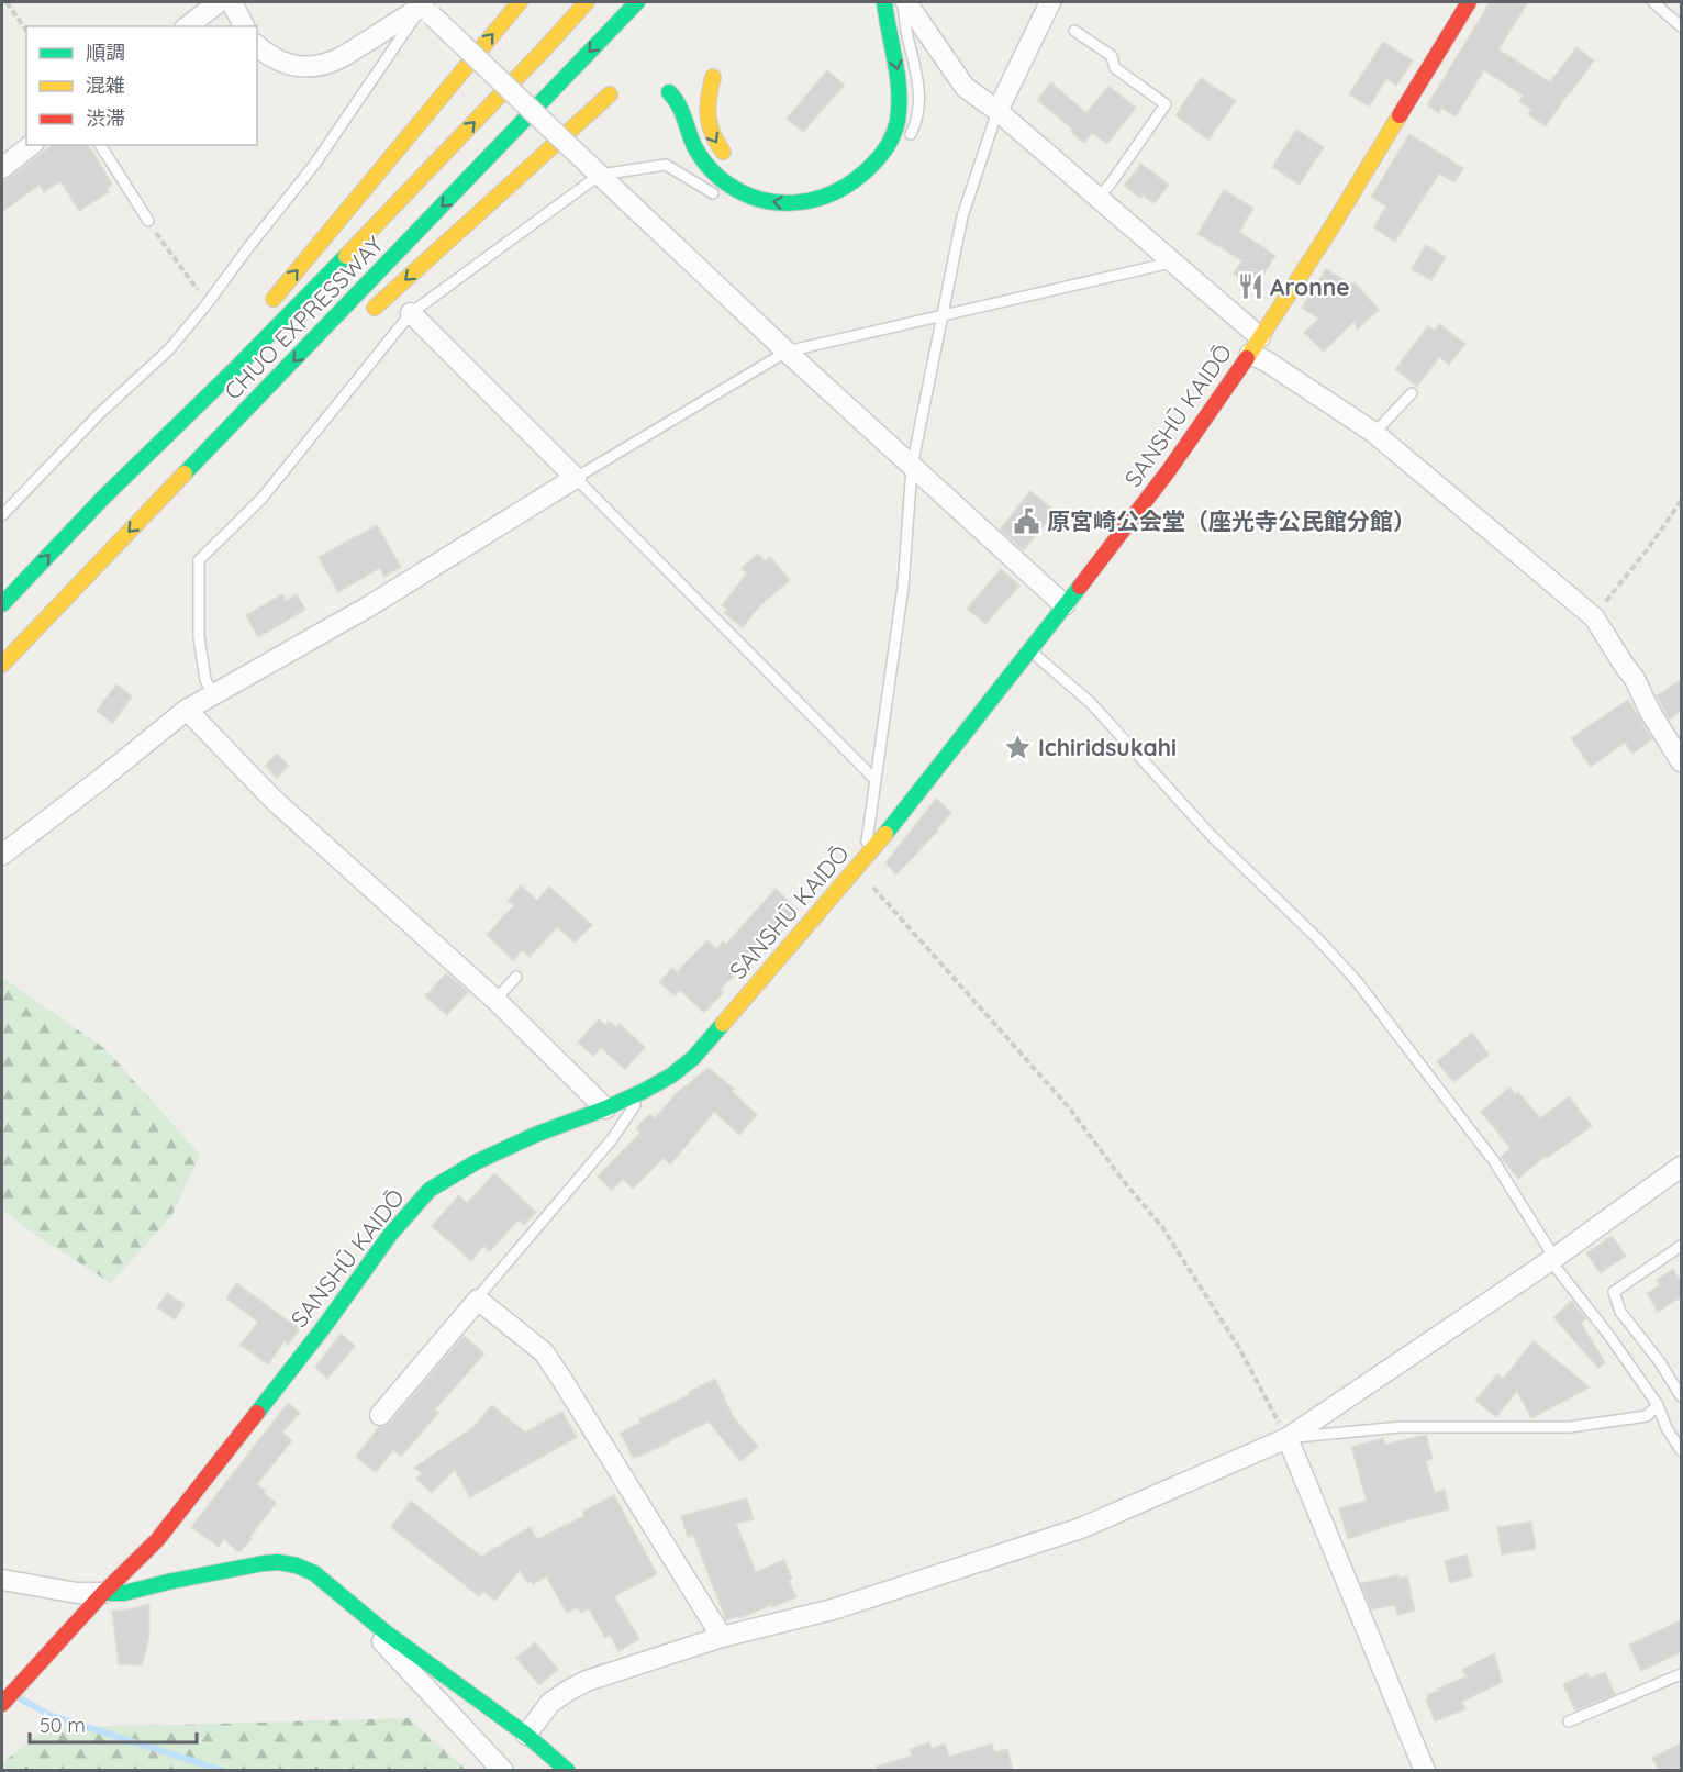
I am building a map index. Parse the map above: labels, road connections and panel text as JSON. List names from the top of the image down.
{
  "streets": {
    "main road": ["CHUO EXPRESSWAY", "SANSHŪ KAIDŌ"]
  },
  "places": {
    "restaurant": ["Aronne"],
    "public building": ["原宮崎公会堂（座光寺公民館分館）"],
    "place": ["Ichiridsukahi"]
  },
  "legend": ["順調", "混雑", "渋滞"],
  "scale_bar": "50 m"
}
